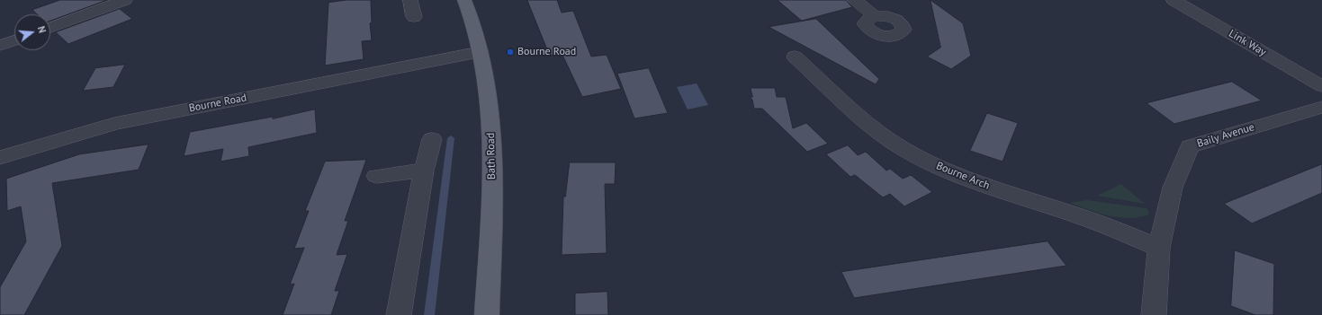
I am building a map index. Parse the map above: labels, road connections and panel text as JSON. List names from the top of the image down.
{
  "streets": {
    "main road": ["Bath Road"],
    "street": [
      "Link Way",
      "Bourne Road",
      "Baily Avenue",
      "Bourne Arch"
    ]
  },
  "crossings": [
    ["Bourne Road", "Bath Road"],
    ["Baily Avenue", "Bourne Arch"]
  ],
  "places": ["Bourne Road"],
  "north": "right"
}
